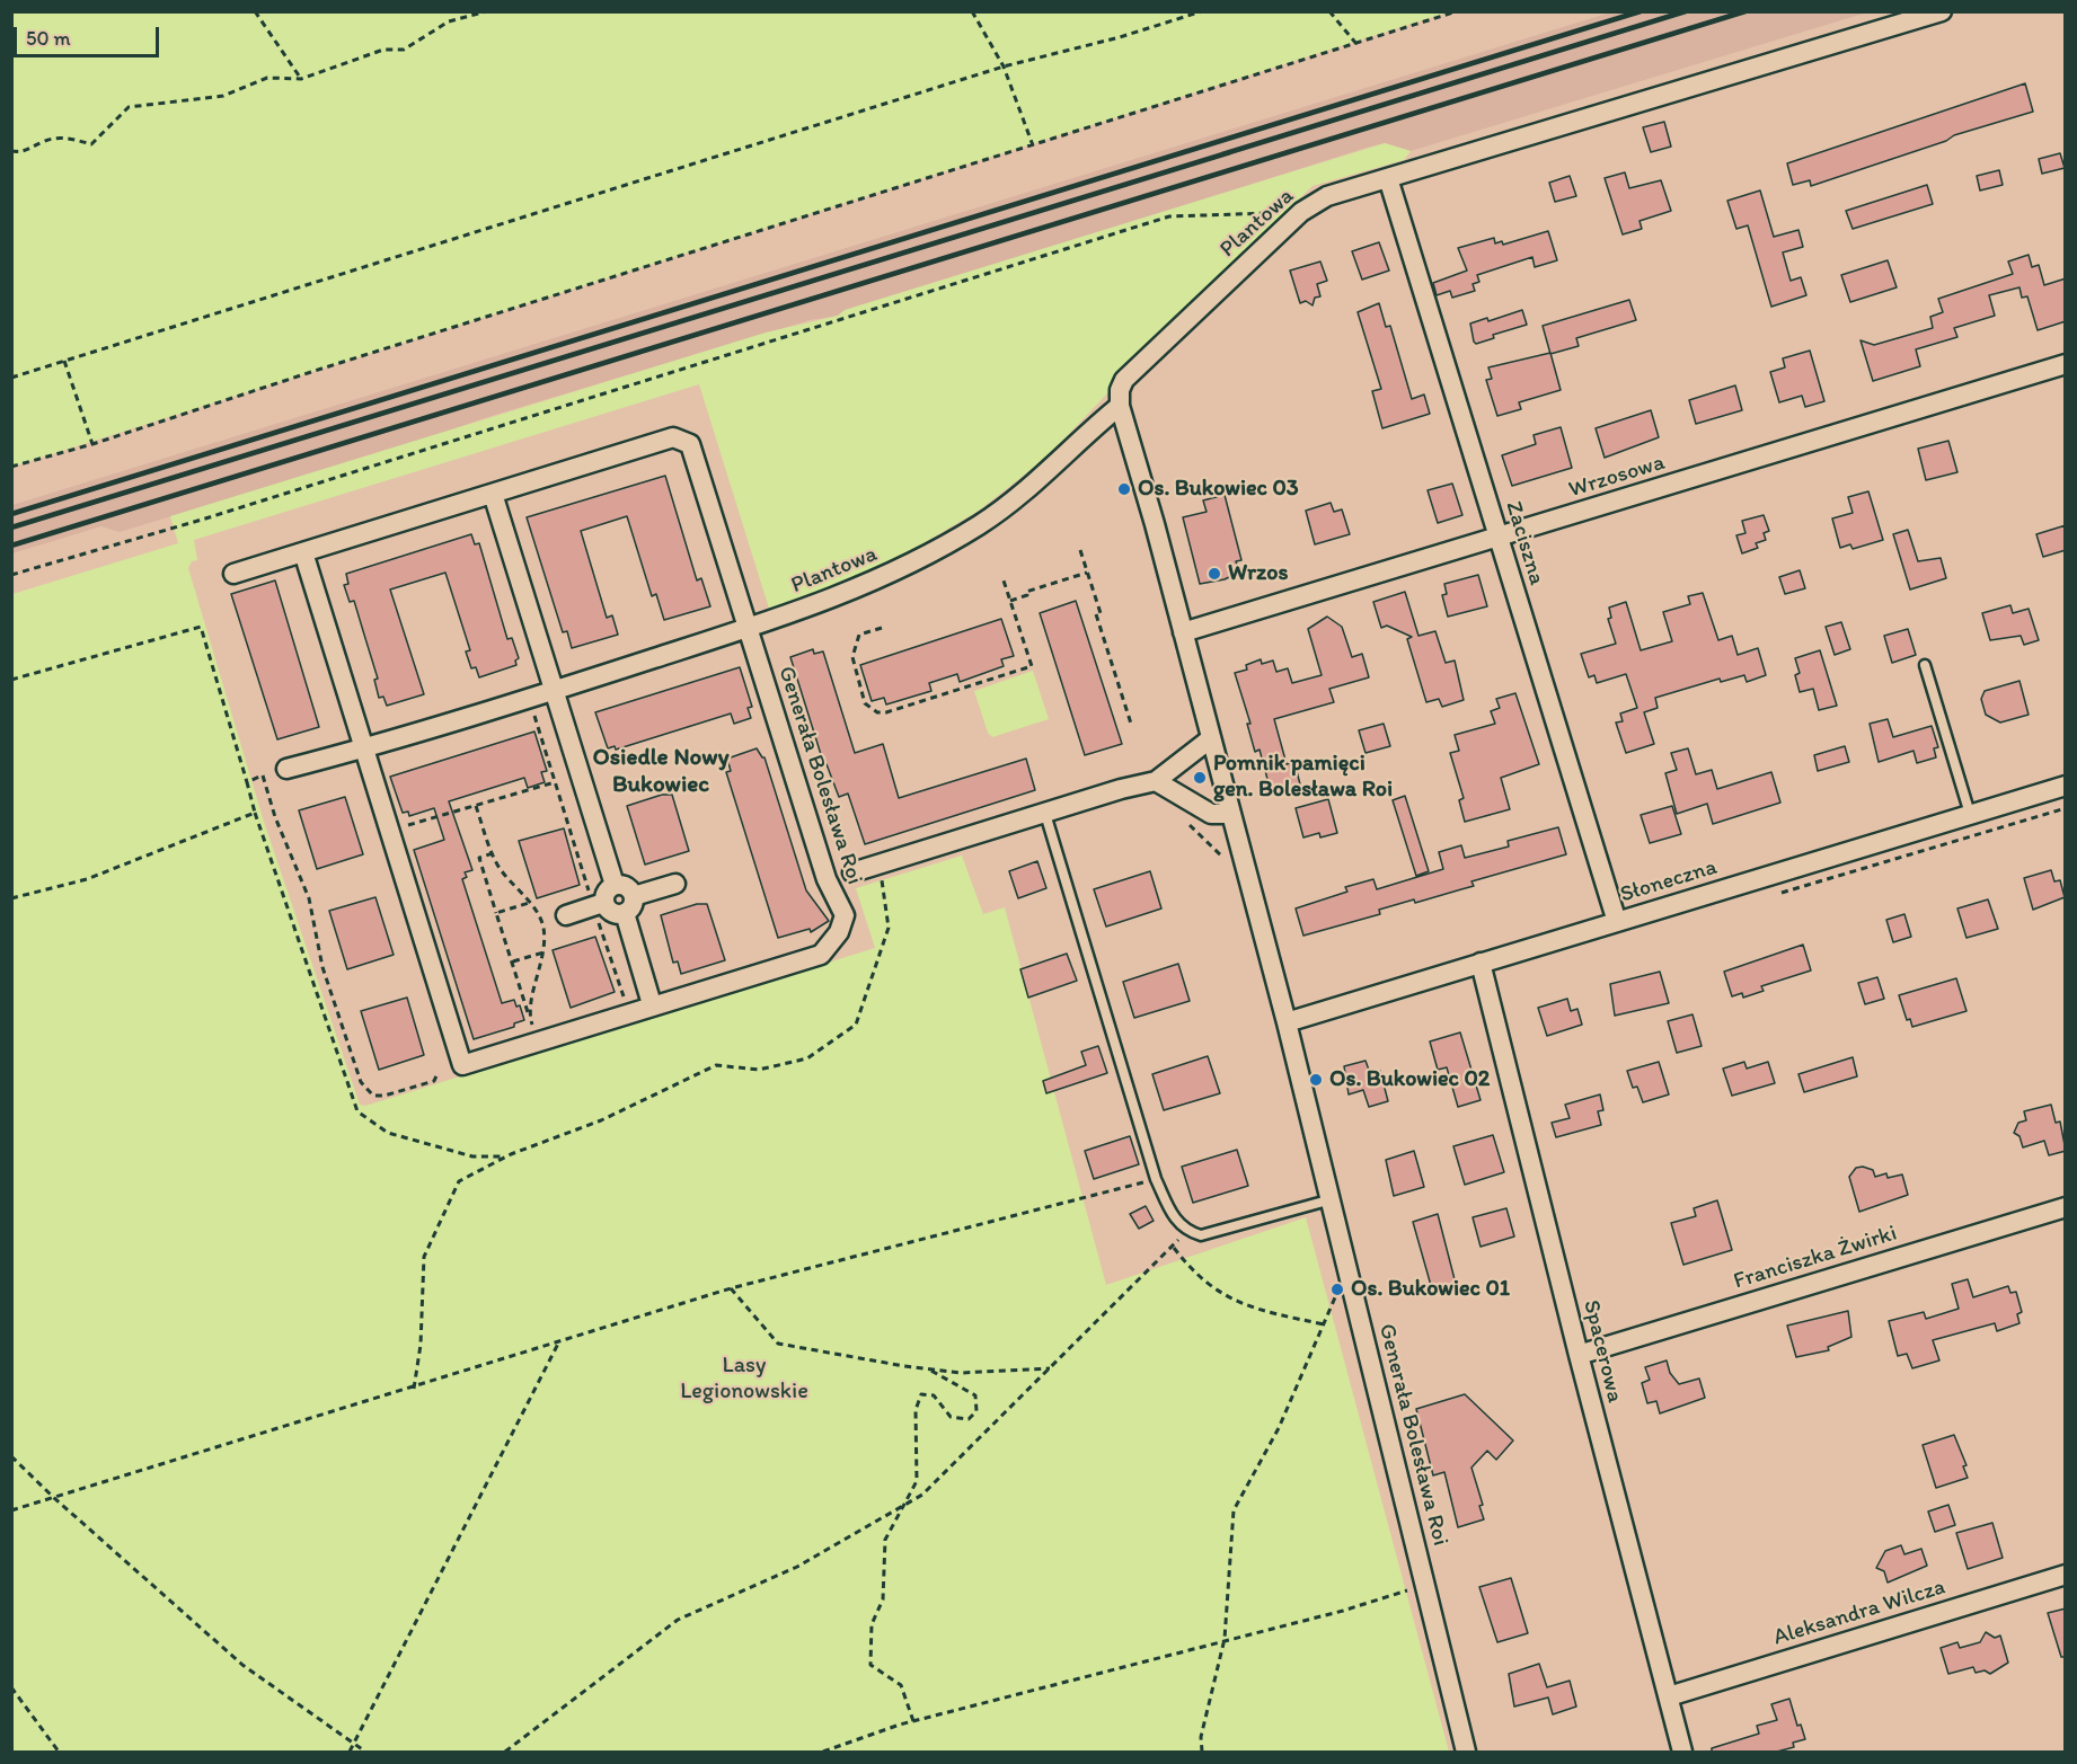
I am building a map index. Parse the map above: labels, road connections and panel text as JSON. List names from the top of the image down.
{
  "streets": {
    "street": [
      "Plantowa",
      "Wrzosowa",
      "Zaciszna",
      "Generała Bolesława Roi",
      "Słoneczna",
      "Franciszka Żwirki",
      "Spacerowa",
      "Aleksandra Wilcza"
    ]
  },
  "crossings": [
    ["Plantowa", "Zaciszna"],
    ["Plantowa", "Generała Bolesława Roi"],
    ["Wrzosowa", "Zaciszna"],
    ["Wrzosowa", "Generała Bolesława Roi"],
    ["Zaciszna", "Słoneczna"],
    ["Generała Bolesława Roi", "Słoneczna"],
    ["Słoneczna", "Spacerowa"],
    ["Franciszka Żwirki", "Spacerowa"],
    ["Spacerowa", "Aleksandra Wilcza"]
  ],
  "districts": ["Osiedle Nowy Bukowiec"],
  "parks": ["Lasy Legionowskie"],
  "places": [
    "Os. Bukowiec 03",
    "Wrzos",
    "Pomnik pamięci gen. Bolesława Roi",
    "Os. Bukowiec 02",
    "Os. Bukowiec 01"
  ],
  "scale_bar": "50 m"
}
